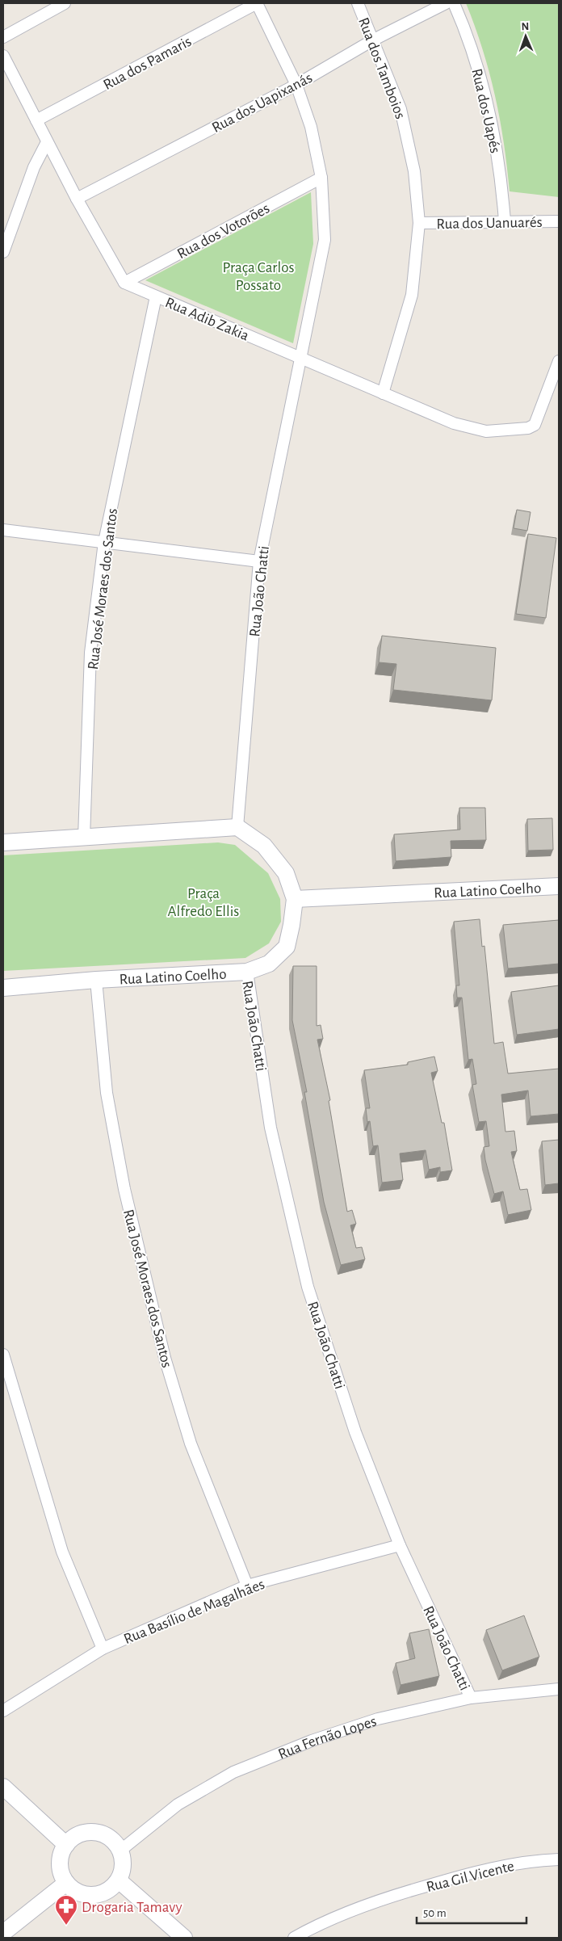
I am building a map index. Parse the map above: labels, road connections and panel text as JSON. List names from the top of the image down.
{
  "streets": {
    "street": [
      "Rua dos Pamaris",
      "Rua dos Tamboios",
      "Rua dos Uapixanás",
      "Rua dos Uapés",
      "Rua dos Uanuarés",
      "Rua dos Votorões",
      "Rua Adib Zakia",
      "Rua José Moraes dos Santos",
      "Rua João Chatti",
      "Rua Latino Coelho",
      "Rua Basílio de Magalhães",
      "Rua Fernão Lopes",
      "Rua Gil Vicente"
    ]
  },
  "crossings": [
    ["Rua dos Pamaris", "Rua João Chatti"],
    ["Rua dos Tamboios", "Rua dos Uapixanás"],
    ["Rua dos Tamboios", "Rua dos Uanuarés"],
    ["Rua dos Tamboios", "Rua Adib Zakia"],
    ["Rua dos Uapixanás", "Rua João Chatti"],
    ["Rua dos Uapés", "Rua dos Uanuarés"],
    ["Rua dos Votorões", "Rua Adib Zakia"],
    ["Rua dos Votorões", "Rua João Chatti"],
    ["Rua Adib Zakia", "Rua José Moraes dos Santos"],
    ["Rua Adib Zakia", "Rua João Chatti"],
    ["Rua José Moraes dos Santos", "Rua Latino Coelho"],
    ["Rua José Moraes dos Santos", "Rua Basílio de Magalhães"],
    ["Rua João Chatti", "Rua Latino Coelho"],
    ["Rua João Chatti", "Rua Basílio de Magalhães"],
    ["Rua João Chatti", "Rua Fernão Lopes"]
  ],
  "parks": ["Praça Carlos Possato", "Praça Alfredo Ellis"],
  "places": {
    "pharmacy": ["Drogaria Tamavy"]
  },
  "scale_bar": "50 m",
  "north": "top"
}
